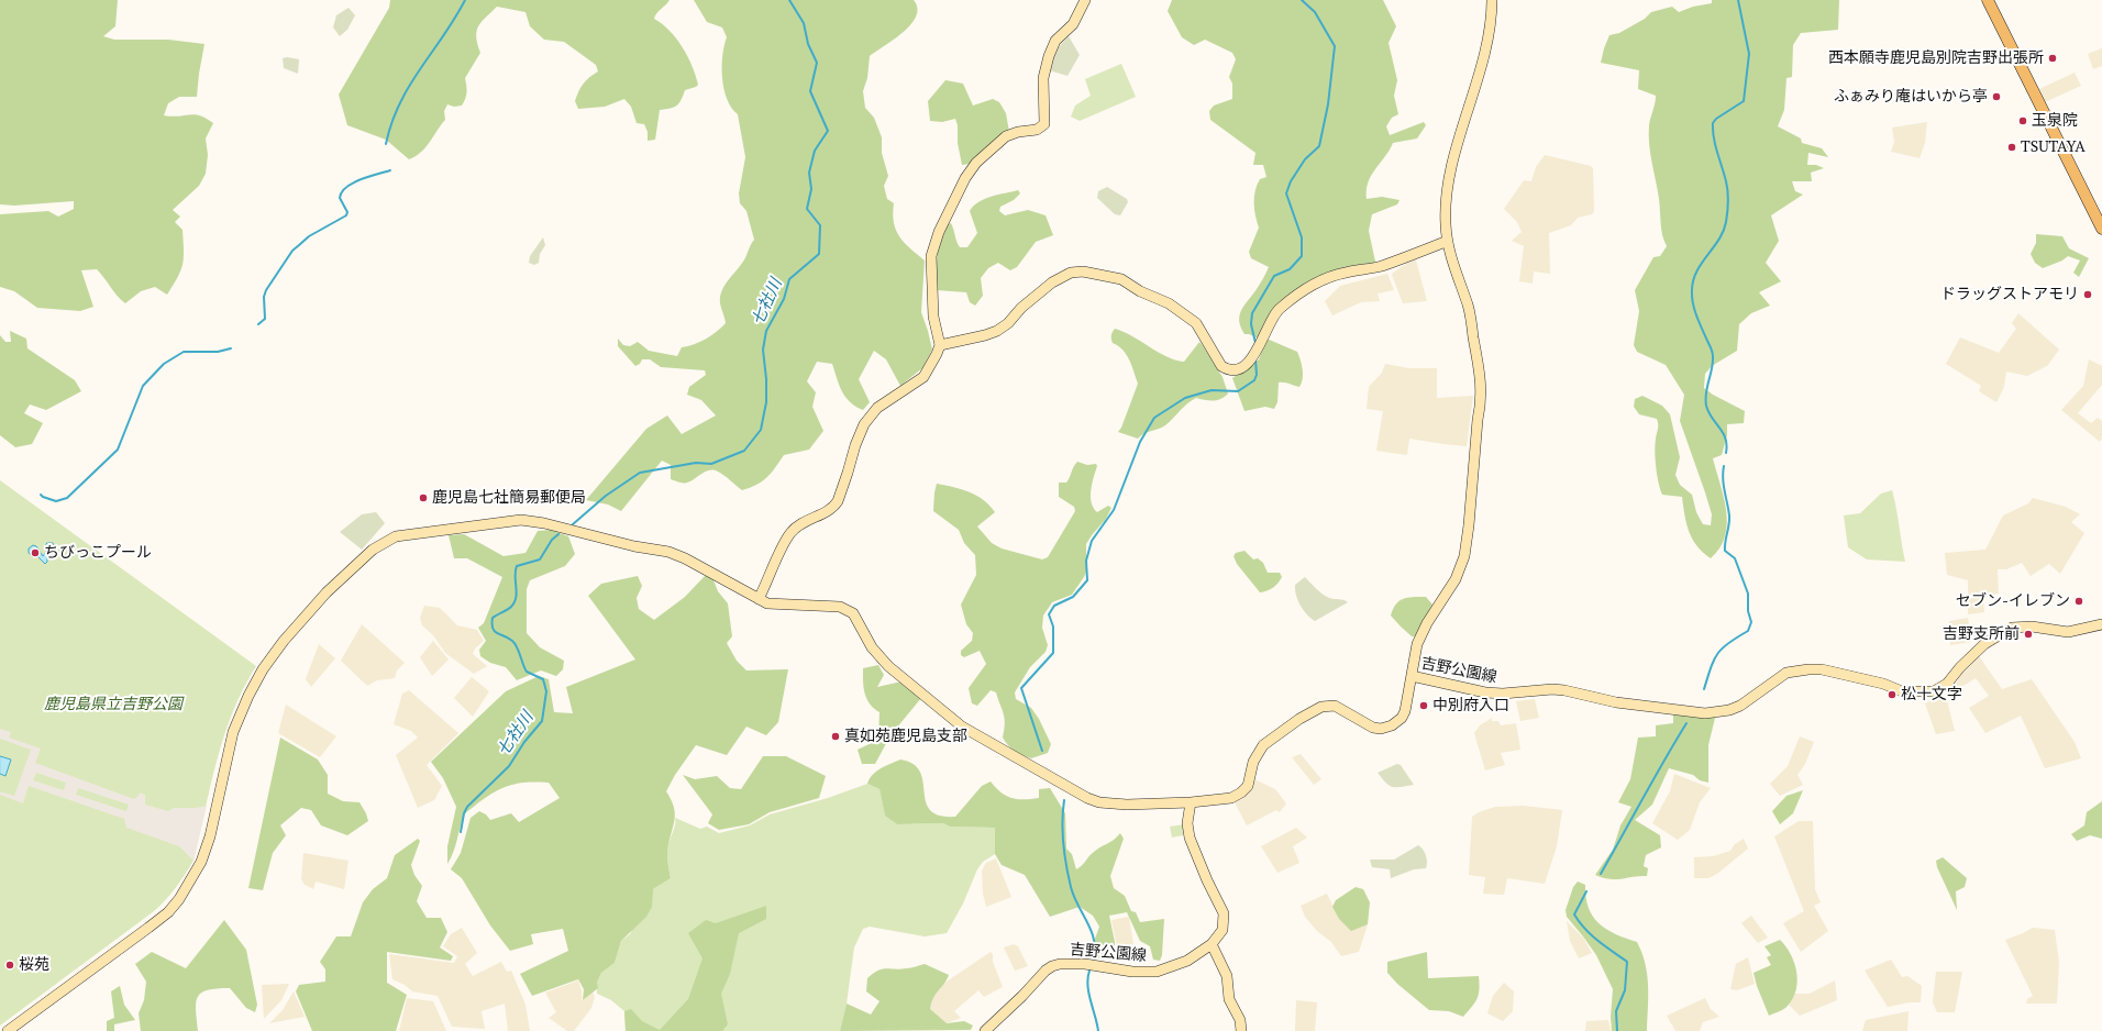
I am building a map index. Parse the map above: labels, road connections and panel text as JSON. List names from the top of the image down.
{
  "streets": {
    "street": ["吉野公園線"]
  },
  "water": ["七社川"],
  "parks": ["鹿児島県立吉野公園"],
  "places": [
    "西本願寺鹿児島別院吉野出張所",
    "ふぁみり庵はいから亭",
    "玉泉院",
    "TSUTAYA",
    "ドラッグストアモリ",
    "鹿児島七社簡易郵便局",
    "ちびっこプール",
    "セブン-イレブン",
    "吉野支所前",
    "松十文字",
    "中別府入口",
    "真如苑鹿児島支部",
    "桜苑"
  ]
}
